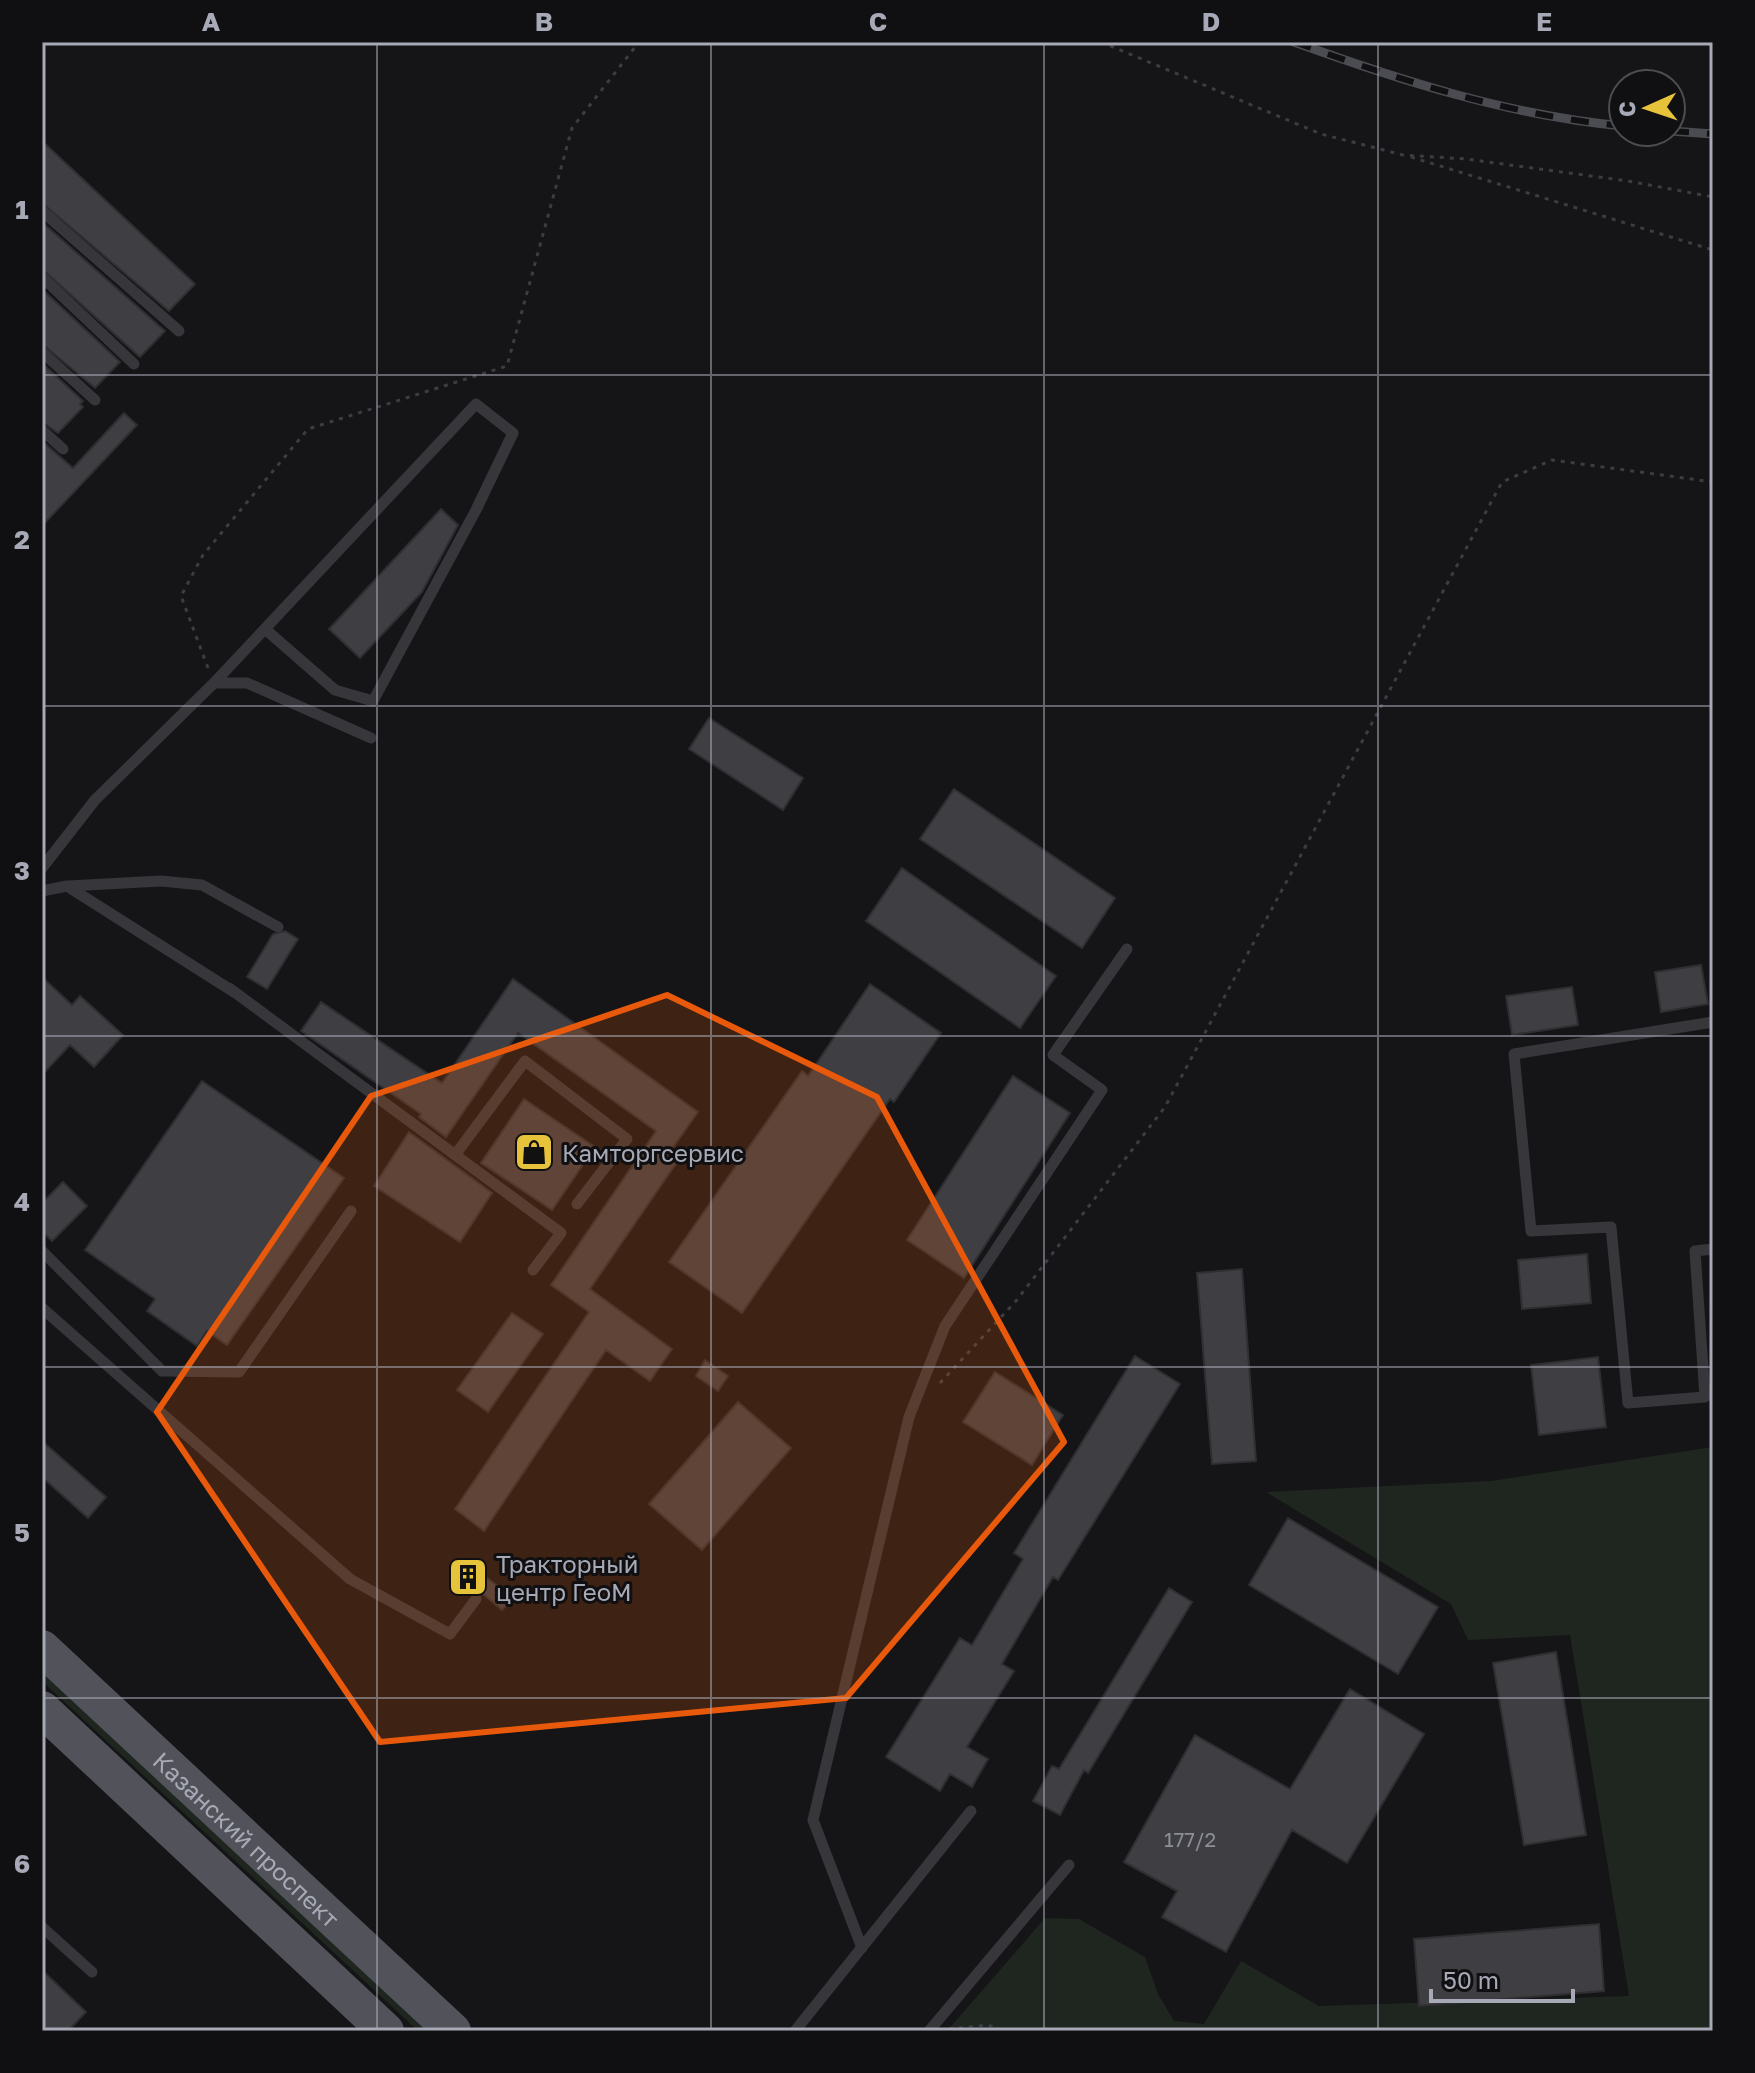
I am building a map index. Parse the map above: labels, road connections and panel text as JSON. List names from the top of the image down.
{
  "streets": {
    "main road": ["Казанский проспект"]
  },
  "places": {
    "shop": ["Камторгсервис"],
    "building": ["Тракторный центр ГеоМ"]
  },
  "house_numbers": ["177/2"],
  "scale_bar": "50 m",
  "north": "left",
  "grid": {
    "columns": [
      "A",
      "B",
      "C",
      "D",
      "E"
    ],
    "rows": [
      "1",
      "2",
      "3",
      "4",
      "5",
      "6"
    ]
  }
}
